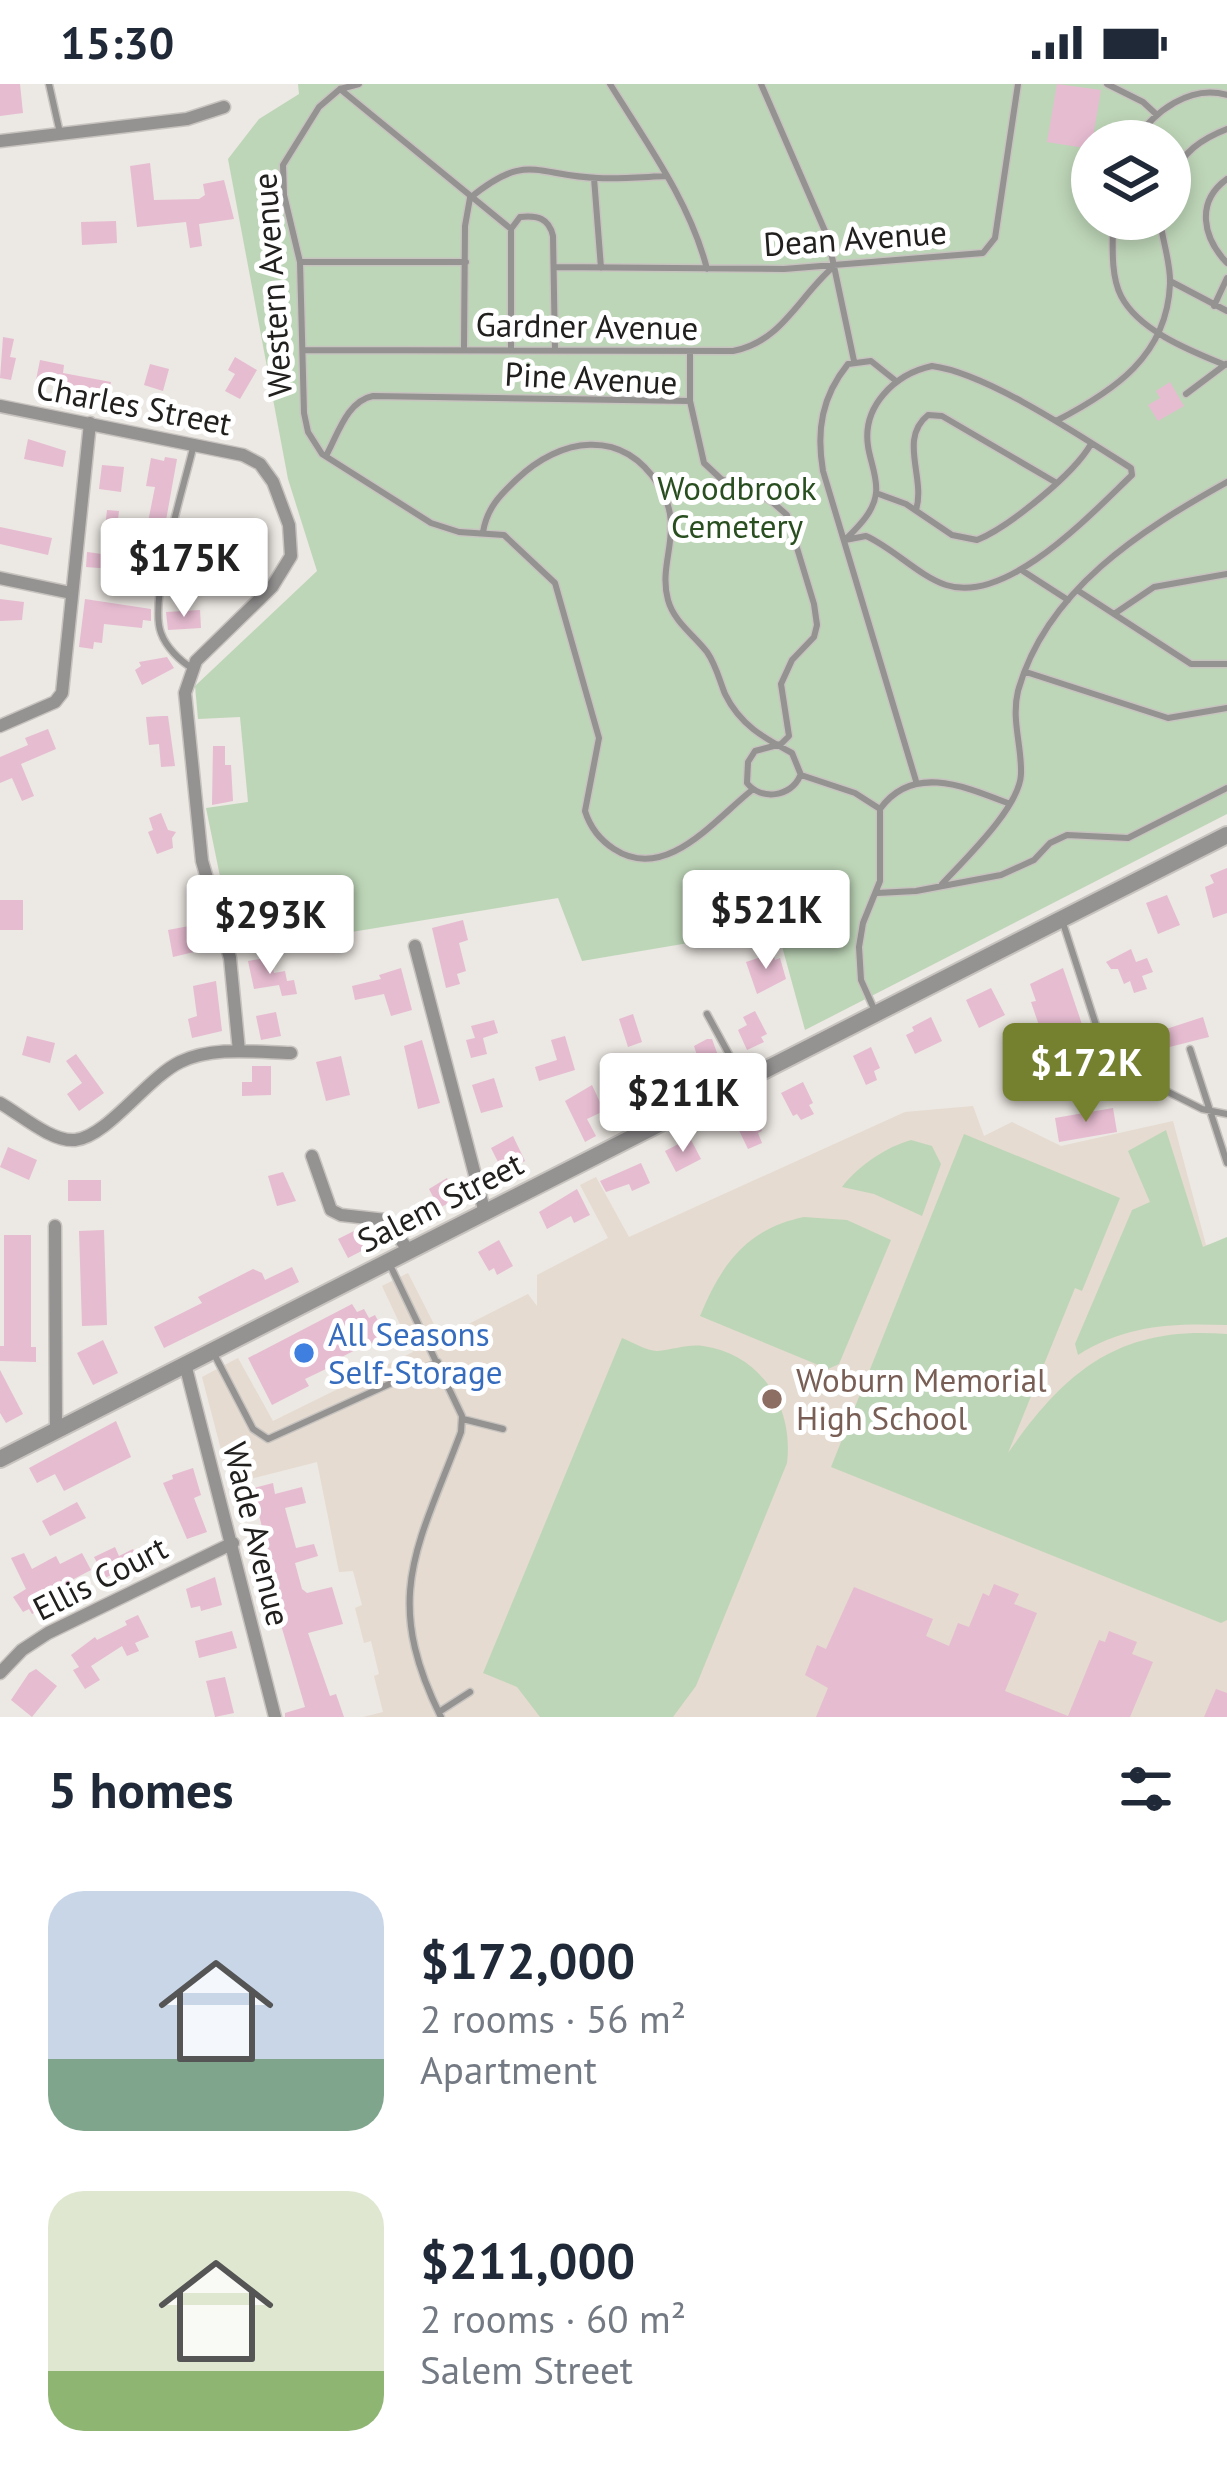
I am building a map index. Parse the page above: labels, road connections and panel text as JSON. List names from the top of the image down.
{
  "streets": {
    "street": [
      "Charles Street",
      "Salem Street",
      "Wade Avenue",
      "Ellis Court"
    ],
    "lane": [
      "Dean Avenue",
      "Western Avenue",
      "Gardner Avenue",
      "Pine Avenue"
    ]
  },
  "crossings": [
    ["Dean Avenue", "Gardner Avenue"],
    ["Western Avenue", "Gardner Avenue"],
    ["Western Avenue", "Pine Avenue"],
    ["Salem Street", "Wade Avenue"],
    ["Wade Avenue", "Ellis Court"]
  ],
  "parks": ["Woodbrook Cemetery"],
  "places": ["All Seasons Self-Storage", "Woburn Memorial High School"],
  "page": {
    "status": "15:30",
    "price": [
      "$175K",
      "$521K",
      "$293K",
      "$172K",
      "$211K"
    ],
    "heading": "5 homes",
    "list": [
      {
        "name": "$172,000",
        "note": "2 rooms · 56 m² · Apartment"
      },
      {
        "name": "$211,000",
        "note": "2 rooms · 60 m² · Salem Street"
      }
    ]
  }
}
